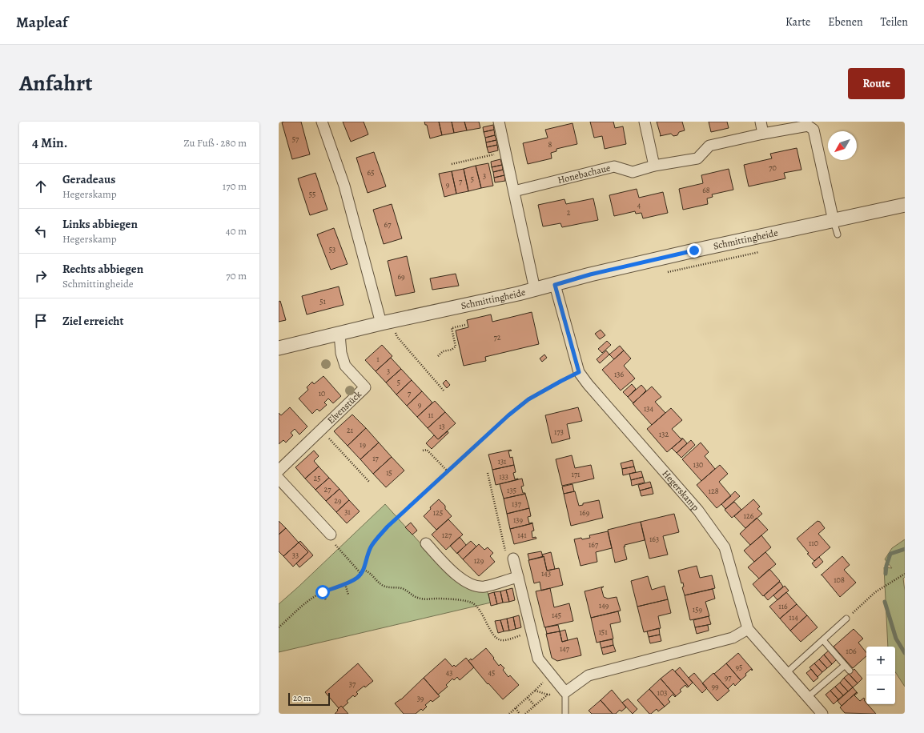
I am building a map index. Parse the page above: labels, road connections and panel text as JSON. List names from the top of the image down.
{
  "streets": {
    "street": [
      "Honebachaue",
      "Schmittingheide",
      "Elvenstück",
      "Hegerskamp"
    ]
  },
  "crossings": [
    ["Honebachaue", "Schmittingheide"],
    ["Schmittingheide", "Elvenstück"],
    ["Schmittingheide", "Hegerskamp"]
  ],
  "house_numbers": [
    "57",
    "8",
    "70",
    "65",
    "3",
    "5",
    "7",
    "9",
    "68",
    "55",
    "4",
    "2",
    "67",
    "53",
    "69",
    "51",
    "72",
    "1",
    "3",
    "136",
    "5",
    "10",
    "7",
    "9",
    "134",
    "11",
    "13",
    "21",
    "173",
    "132",
    "19",
    "17",
    "131",
    "130",
    "15",
    "171",
    "133",
    "25",
    "27",
    "135",
    "128",
    "29",
    "137",
    "31",
    "125",
    "169",
    "126",
    "139",
    "127",
    "141",
    "163",
    "110",
    "167",
    "33",
    "129",
    "143",
    "108",
    "149",
    "116",
    "159",
    "145",
    "114",
    "151",
    "147",
    "106",
    "95",
    "43",
    "45",
    "97",
    "37",
    "99",
    "103",
    "39"
  ],
  "scale_bar": "20 m",
  "north": "bottom left",
  "page": {
    "header": "Mapleaf",
    "nav": ["Karte", "Ebenen", "Teilen"],
    "title": "Anfahrt",
    "buttons": "Route",
    "heading": ["4 Min.", "Zu Fuß · 280 m"],
    "list": [
      ["Geradeaus", "Hegerskamp", "170 m"],
      ["Links abbiegen", "Hegerskamp", "40 m"],
      ["Rechts abbiegen", "Schmittingheide", "70 m"],
      "Ziel erreicht"
    ],
    "map_buttons": ["+", "−"],
    "scale": "20 m"
  }
}
